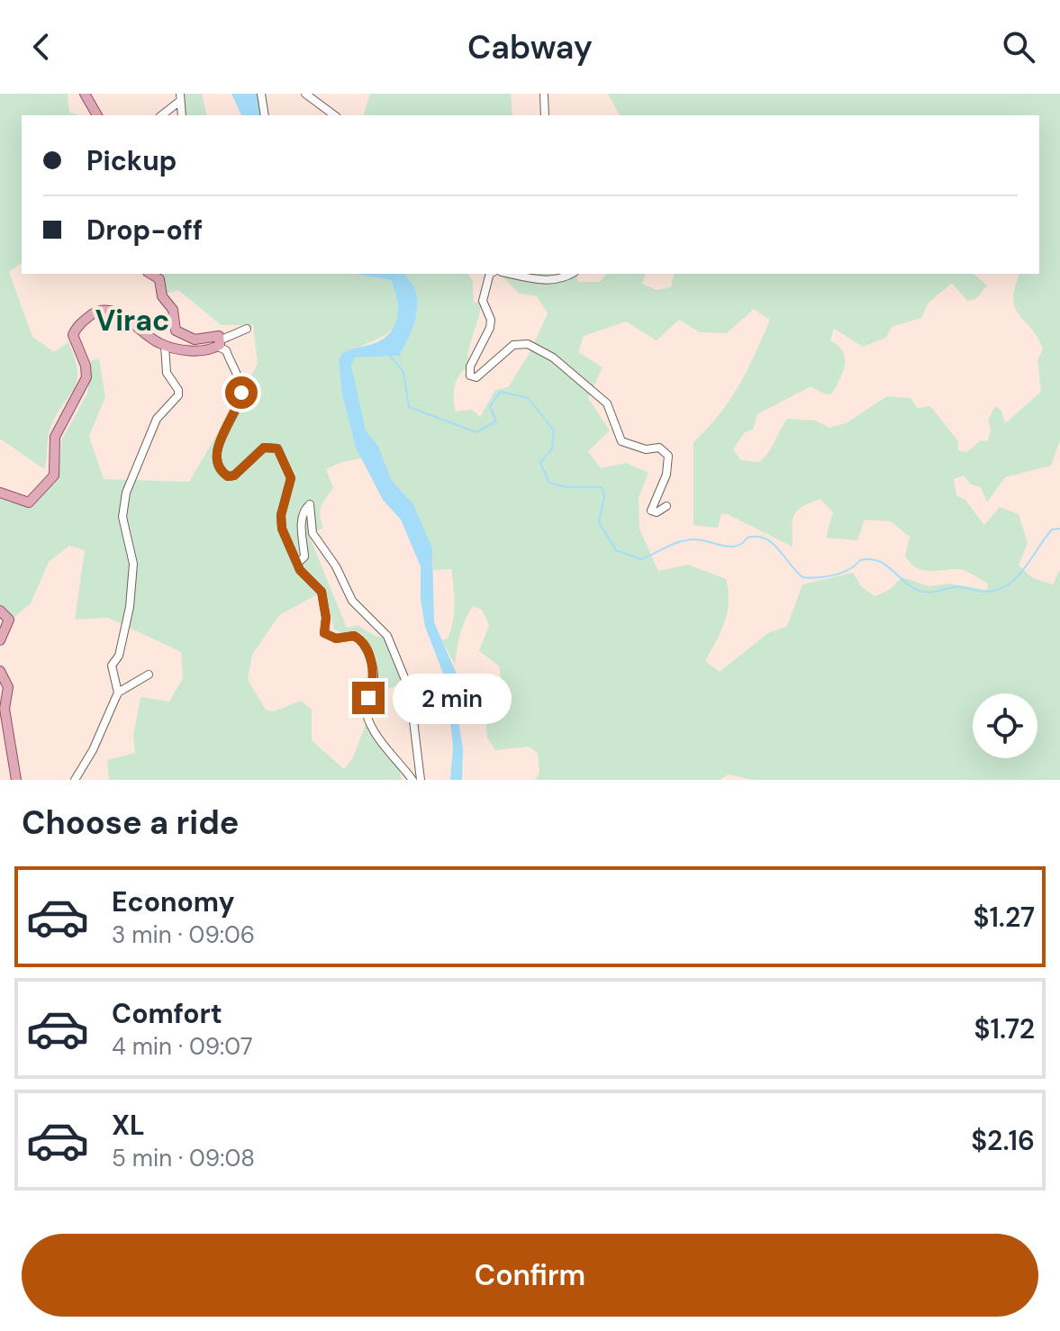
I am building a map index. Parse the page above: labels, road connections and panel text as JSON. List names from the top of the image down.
{
  "districts": ["Virac"],
  "page": {
    "header": "Cabway",
    "banner": ["Pickup", "Drop-off"],
    "bubble": "2 min",
    "heading": "Choose a ride",
    "list": [
      {
        "name": "Economy",
        "note": "3 min · 09:06",
        "value": "$1.27"
      },
      {
        "name": "Comfort",
        "note": "4 min · 09:07",
        "value": "$1.72"
      },
      {
        "name": "XL",
        "note": "5 min · 09:08",
        "value": "$2.16"
      }
    ],
    "buttons": "Confirm"
  }
}
